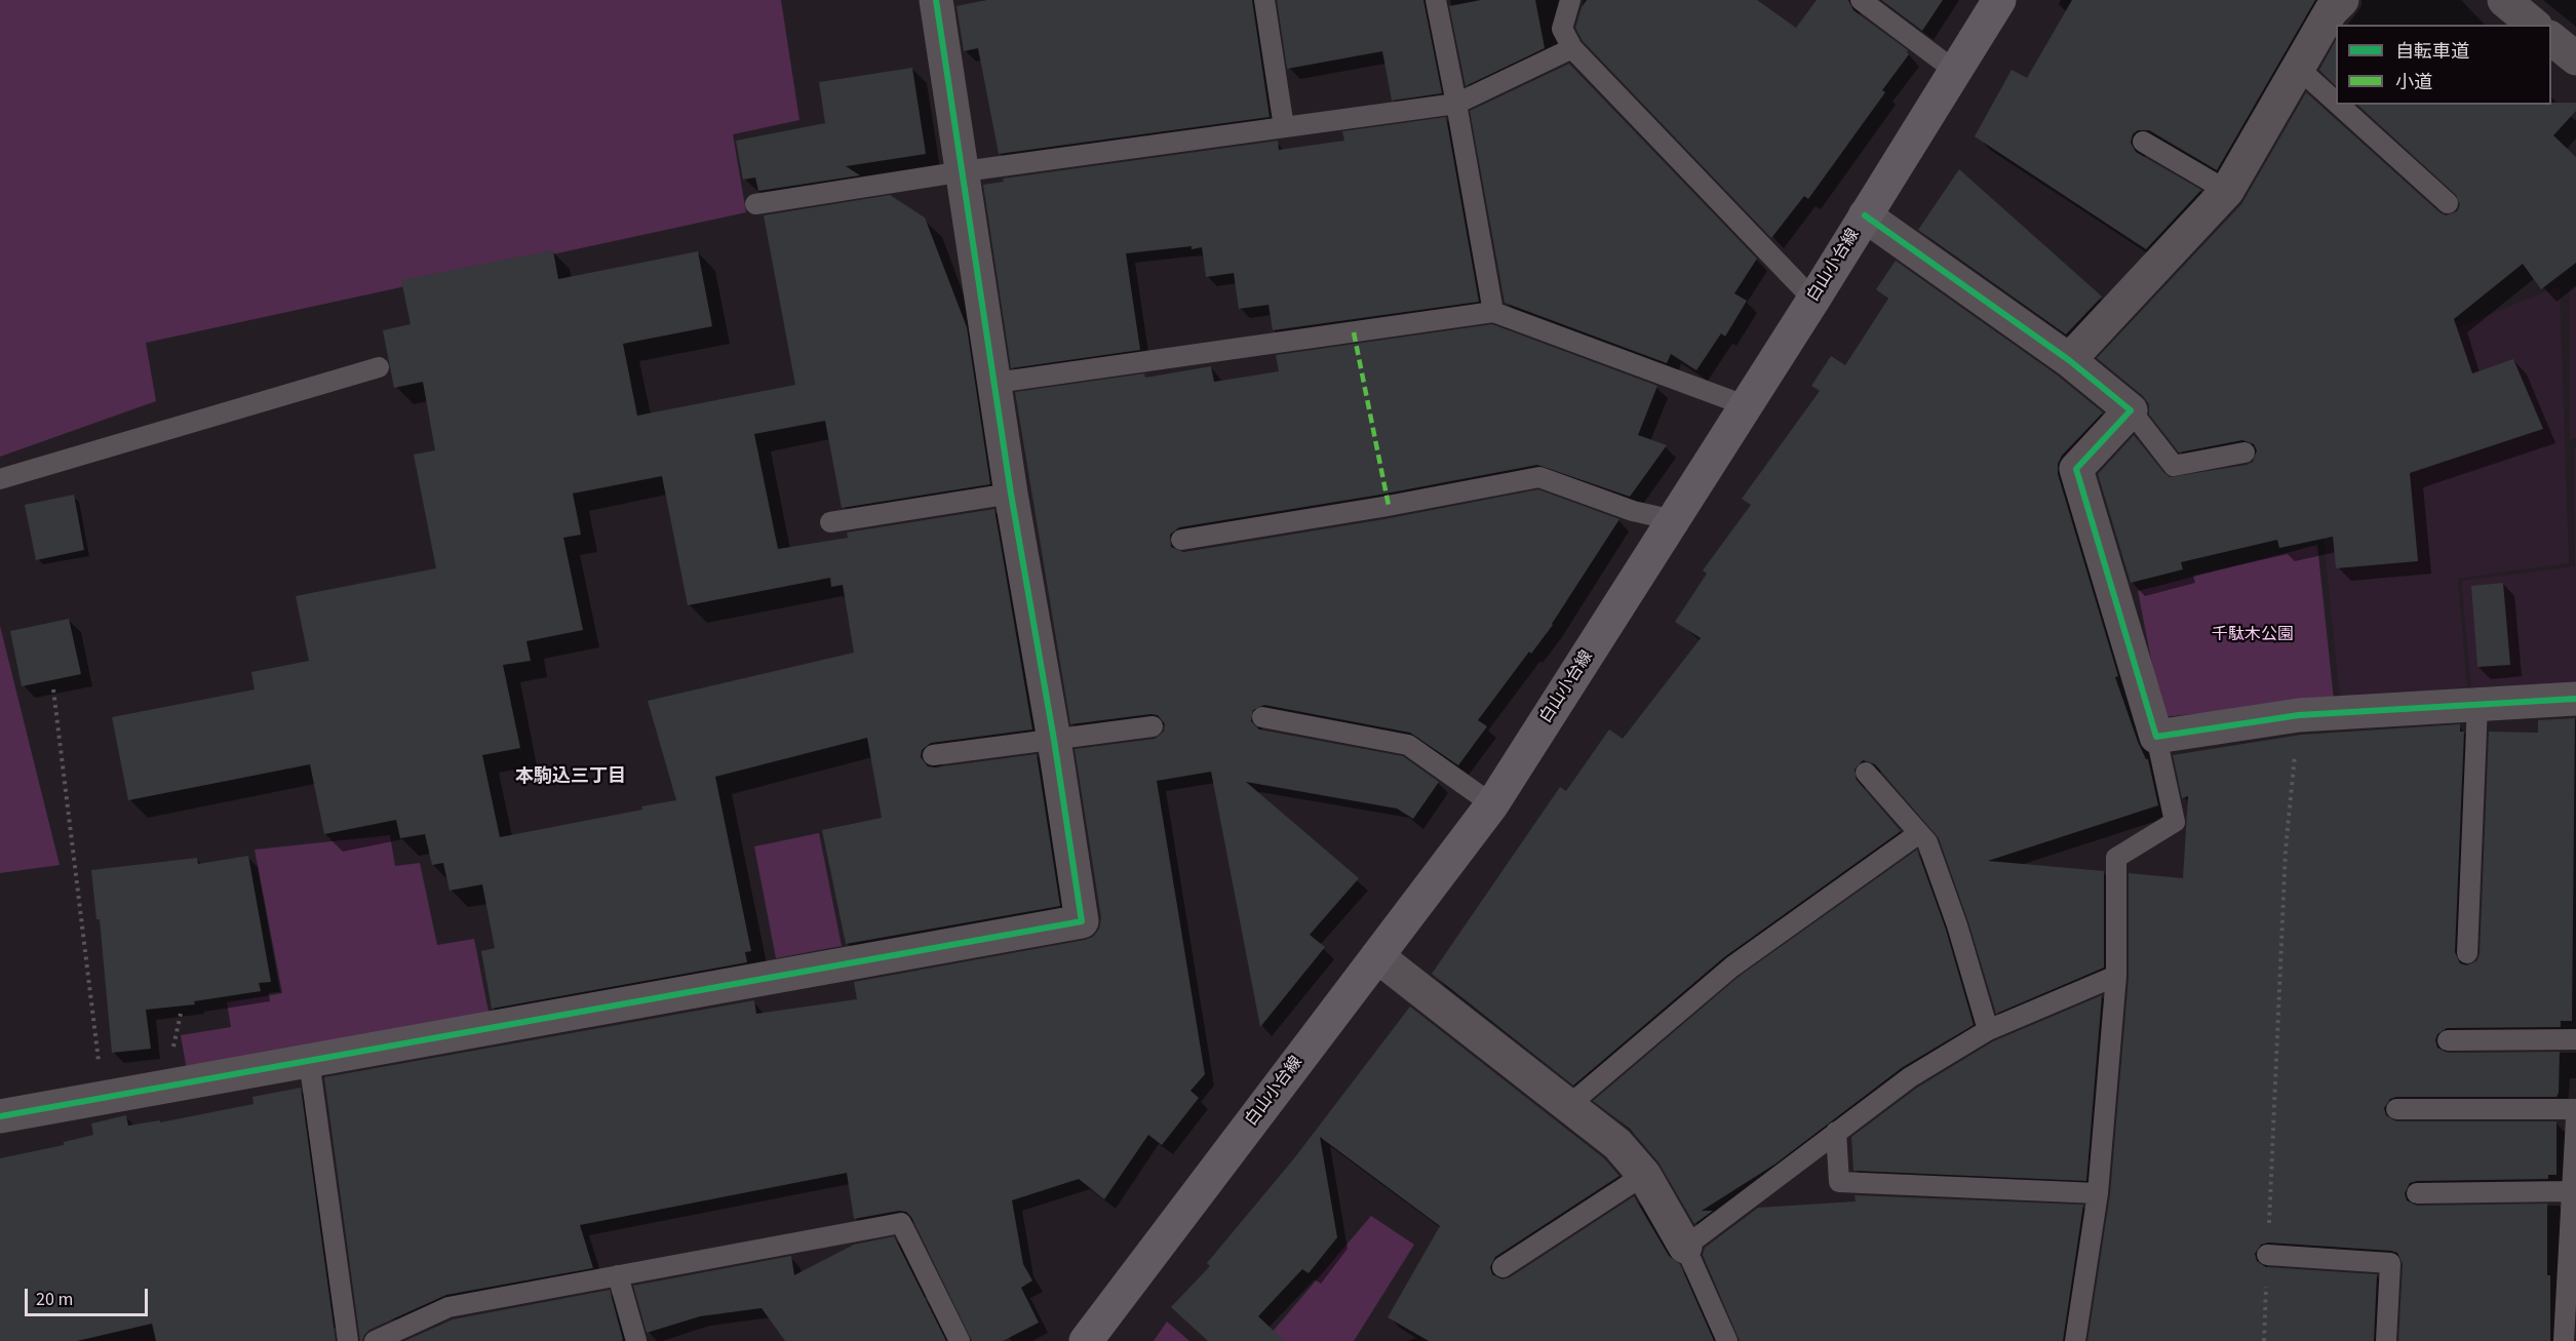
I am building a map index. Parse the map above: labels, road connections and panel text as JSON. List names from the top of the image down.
{
  "streets": {
    "main road": ["白山小台線"]
  },
  "districts": ["本駒込三丁目"],
  "parks": ["千駄木公園"],
  "legend": ["自転車道", "小道"],
  "scale_bar": "20 m"
}
